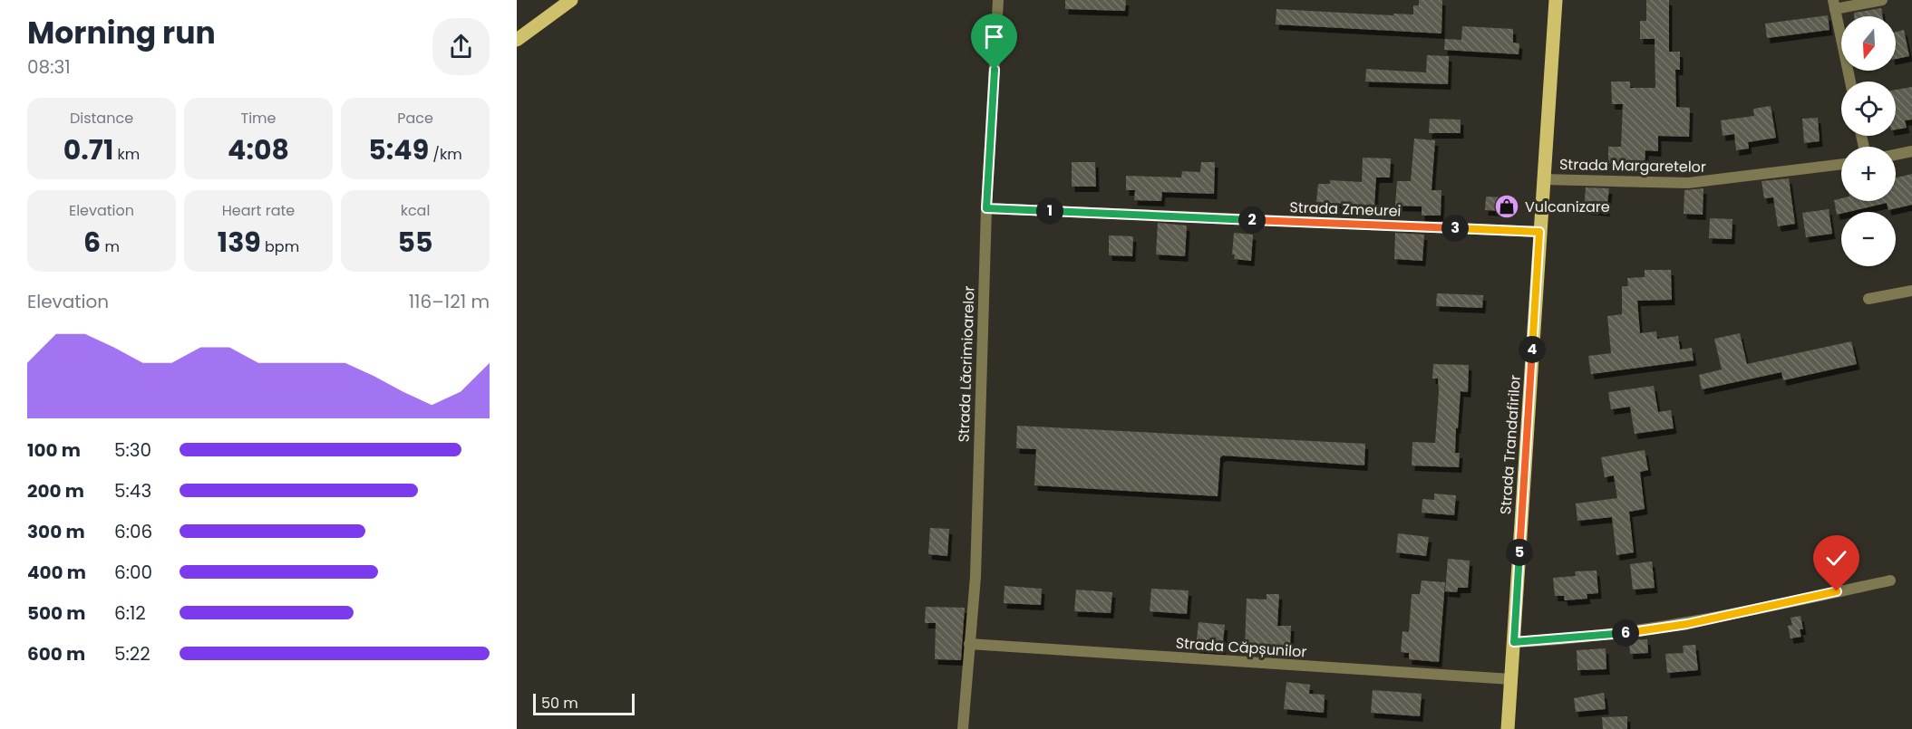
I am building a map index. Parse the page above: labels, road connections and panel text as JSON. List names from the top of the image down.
{
  "streets": {
    "main road": ["Strada Trandafirilor"],
    "street": [
      "Strada Margaretelor",
      "Strada Zmeurei",
      "Strada Lăcrimioarelor",
      "Strada Căpșunilor"
    ]
  },
  "crossings": [
    ["Strada Margaretelor", "Strada Trandafirilor"],
    ["Strada Zmeurei", "Strada Lăcrimioarelor"],
    ["Strada Zmeurei", "Strada Trandafirilor"],
    ["Strada Lăcrimioarelor", "Strada Căpșunilor"],
    ["Strada Trandafirilor", "Strada Căpșunilor"]
  ],
  "places": {
    "shop": ["Vulcanizare"]
  },
  "scale_bar": "50 m",
  "north": "bottom",
  "page": {
    "heading": ["Morning run", "08:31"],
    "map_buttons": ["+", "−"],
    "stats": [
      ["Distance", "0.71 km"],
      ["Time", "4:08"],
      ["Pace", "5:49 /km"],
      ["Elevation", "6 m"],
      ["Heart rate", "139 bpm"],
      ["kcal", "55"]
    ],
    "pins": [
      "1",
      "2",
      "3",
      "4",
      "5",
      "6"
    ],
    "chart": ["Elevation", "116–121 m"],
    "list": [
      {
        "name": "100 m",
        "note": "5:30"
      },
      {
        "name": "200 m",
        "note": "5:43"
      },
      {
        "name": "300 m",
        "note": "6:06"
      },
      {
        "name": "400 m",
        "note": "6:00"
      },
      {
        "name": "500 m",
        "note": "6:12"
      },
      {
        "name": "600 m",
        "note": "5:22"
      }
    ],
    "scale": "50 m"
  }
}
